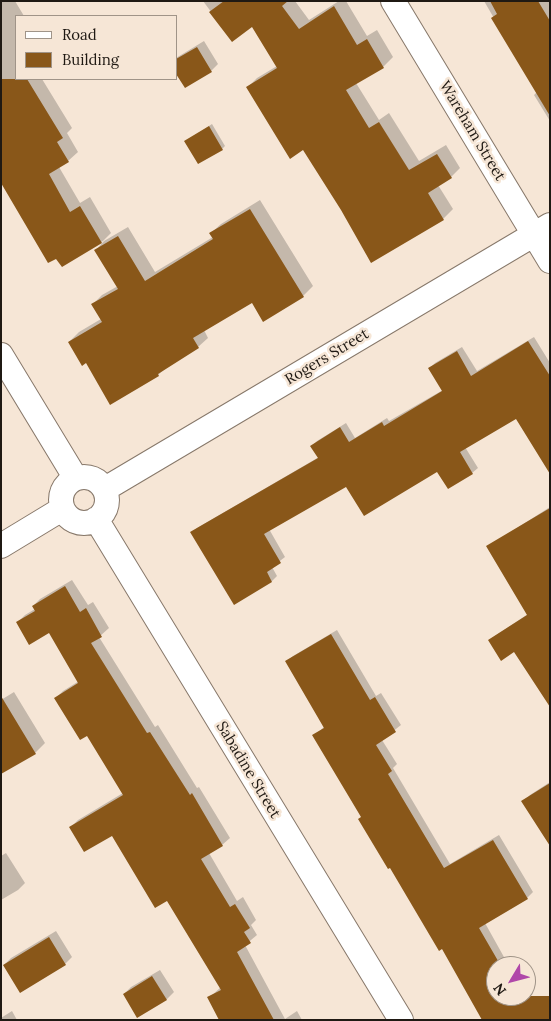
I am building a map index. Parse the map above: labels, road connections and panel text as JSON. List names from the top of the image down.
{
  "streets": {
    "street": ["Wareham Street", "Rogers Street", "Sabadine Street"]
  },
  "crossings": [
    ["Wareham Street", "Rogers Street"],
    ["Rogers Street", "Sabadine Street"]
  ],
  "legend": ["Road", "Building"],
  "north": "bottom left"
}
